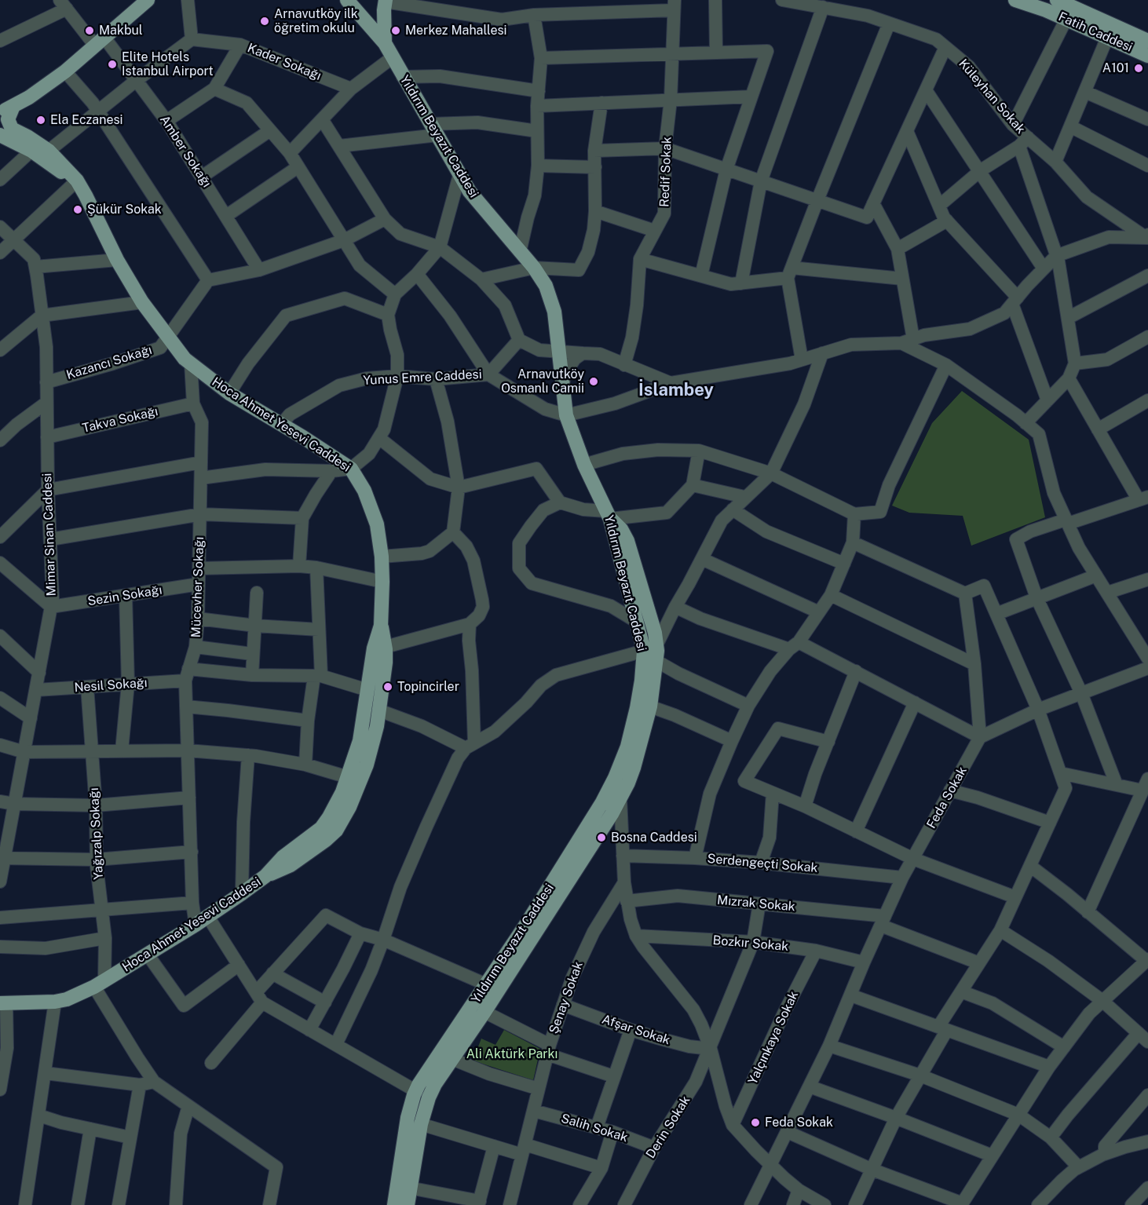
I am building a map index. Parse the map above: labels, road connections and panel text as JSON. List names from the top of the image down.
{
  "streets": {
    "main road": ["Fatih Caddesi", "Yıldırım Beyazıt Caddesi", "Hoca Ahmet Yesevi Caddesi"],
    "street": [
      "Kader Sokağı",
      "Küleyhan Sokak",
      "Amber Sokağı",
      "Redif Sokak",
      "Kazancı Sokağı",
      "Yunus Emre Caddesi",
      "Takva Sokağı",
      "Mimar Sinan Caddesi",
      "Mücevher Sokağı",
      "Sezin Sokağı",
      "Nesil Sokağı",
      "Feda Sokak",
      "Yağızalp Sokağı",
      "Serdengeçti Sokak",
      "Mızrak Sokak",
      "Bozkır Sokak",
      "Şenay Sokak",
      "Afşar Sokak",
      "Yalçınkaya Sokak",
      "Derin Sokak",
      "Salih Sokak"
    ]
  },
  "crossings": [
    ["Yıldırım Beyazıt Caddesi", "Yunus Emre Caddesi"],
    ["Kazancı Sokağı", "Hoca Ahmet Yesevi Caddesi"],
    ["Kazancı Sokağı", "Mimar Sinan Caddesi"],
    ["Yunus Emre Caddesi", "Hoca Ahmet Yesevi Caddesi"],
    ["Takva Sokağı", "Mimar Sinan Caddesi"],
    ["Takva Sokağı", "Mücevher Sokağı"],
    ["Hoca Ahmet Yesevi Caddesi", "Mücevher Sokağı"],
    ["Hoca Ahmet Yesevi Caddesi", "Nesil Sokağı"],
    ["Hoca Ahmet Yesevi Caddesi", "Yağızalp Sokağı"],
    ["Mimar Sinan Caddesi", "Sezin Sokağı"],
    ["Mimar Sinan Caddesi", "Nesil Sokağı"],
    ["Mücevher Sokağı", "Sezin Sokağı"],
    ["Mücevher Sokağı", "Nesil Sokağı"],
    ["Nesil Sokağı", "Yağızalp Sokağı"],
    ["Feda Sokak", "Serdengeçti Sokak"],
    ["Feda Sokak", "Mızrak Sokak"],
    ["Feda Sokak", "Bozkır Sokak"],
    ["Mızrak Sokak", "Derin Sokak"],
    ["Bozkır Sokak", "Yalçınkaya Sokak"],
    ["Bozkır Sokak", "Derin Sokak"],
    ["Şenay Sokak", "Afşar Sokak"],
    ["Şenay Sokak", "Salih Sokak"],
    ["Afşar Sokak", "Derin Sokak"],
    ["Derin Sokak", "Salih Sokak"]
  ],
  "districts": ["İslambey"],
  "parks": ["Ali Aktürk Parkı"],
  "places": [
    "Arnavutköy ilk öğretim okulu",
    "Makbul",
    "Merkez Mahallesi",
    "Elite Hotels Istanbul Airport",
    "A101",
    "Ela Eczanesi",
    "Şükür Sokak",
    "Arnavutköy Osmanlı Camii",
    "Topincirler",
    "Bosna Caddesi",
    "Feda Sokak"
  ]
}
